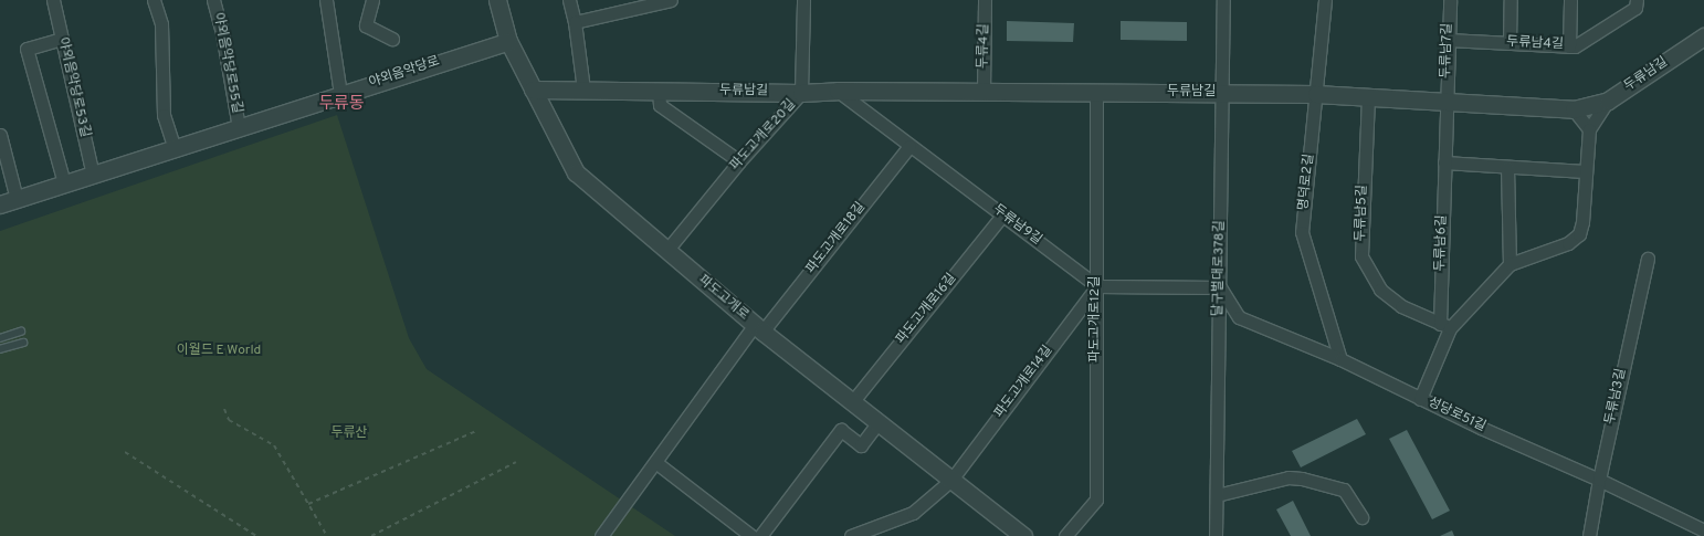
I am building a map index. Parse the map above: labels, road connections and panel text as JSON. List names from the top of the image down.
{
  "streets": {
    "street": [
      "두류남4길",
      "두류4길",
      "두류남7길",
      "야외음악당로55길",
      "야외음악당로",
      "두류남길",
      "야외음악당로53길",
      "파도고개로20길",
      "명덕로2길",
      "두류남5길",
      "두류남9길",
      "파도고개로18길",
      "두류남6길",
      "달구벌대로378길",
      "파도고개로",
      "파도고개로16길",
      "파도고개로12길",
      "파도고개로14길",
      "두류남3길",
      "성당로51길"
    ]
  },
  "crossings": [
    ["두류남4길", "두류남7길"],
    ["두류4길", "두류남길"],
    ["두류남7길", "두류남길"],
    ["두류남7길", "두류남6길"],
    ["야외음악당로55길", "야외음악당로"],
    ["야외음악당로", "야외음악당로53길"],
    ["야외음악당로", "파도고개로"],
    ["두류남길", "파도고개로20길"],
    ["두류남길", "명덕로2길"],
    ["두류남길", "두류남5길"],
    ["두류남길", "두류남9길"],
    ["두류남길", "두류남6길"],
    ["두류남길", "달구벌대로378길"],
    ["두류남길", "파도고개로"],
    ["두류남길", "파도고개로12길"],
    ["파도고개로20길", "파도고개로"],
    ["명덕로2길", "성당로51길"],
    ["두류남5길", "두류남6길"],
    ["두류남9길", "파도고개로18길"],
    ["두류남9길", "파도고개로16길"],
    ["두류남9길", "파도고개로12길"],
    ["두류남9길", "파도고개로14길"],
    ["파도고개로18길", "파도고개로"],
    ["두류남6길", "성당로51길"],
    ["달구벌대로378길", "성당로51길"],
    ["파도고개로", "파도고개로16길"],
    ["파도고개로", "파도고개로14길"],
    ["파도고개로12길", "파도고개로14길"],
    ["두류남3길", "성당로51길"]
  ],
  "districts": ["두류동"],
  "parks": ["이월드 E World", "두류산"]
}
